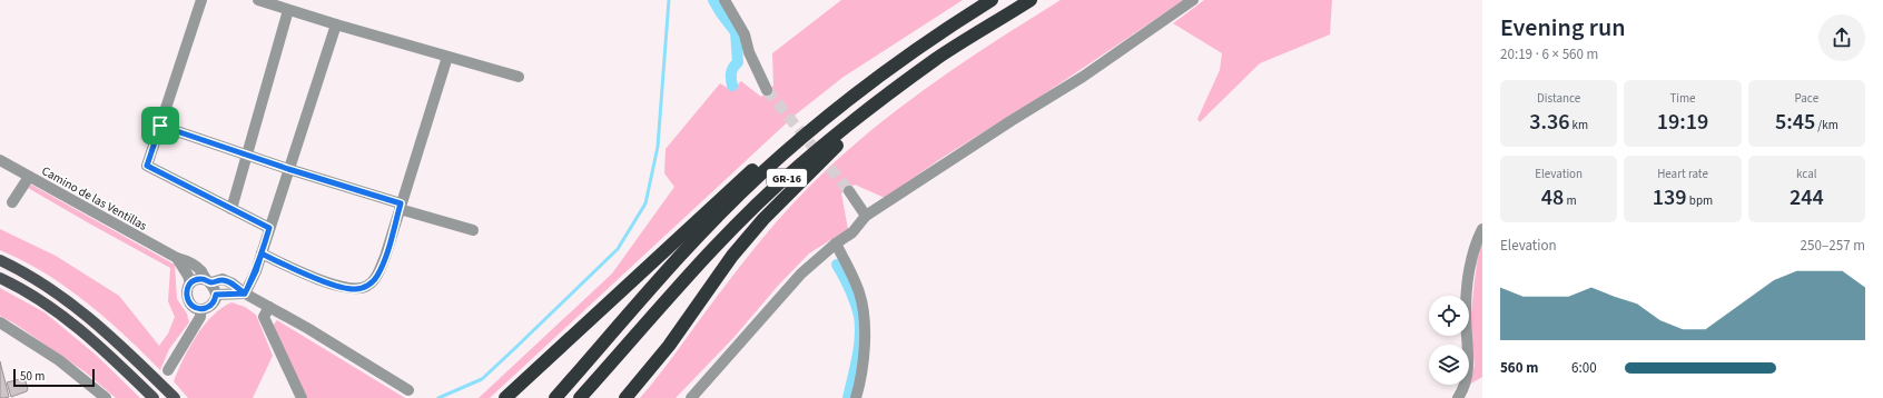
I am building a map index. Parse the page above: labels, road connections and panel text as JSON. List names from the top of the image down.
{
  "streets": {
    "highway": ["GR-16"],
    "street": ["Camino de las Ventillas"]
  },
  "scale_bar": "50 m",
  "page": {
    "heading": ["Evening run", "20:19 · 6 × 560 m"],
    "stats": [
      ["Distance", "3.36 km"],
      ["Time", "19:19"],
      ["Pace", "5:45 /km"],
      ["Elevation", "48 m"],
      ["Heart rate", "139 bpm"],
      ["kcal", "244"]
    ],
    "chart": ["Elevation", "250–257 m"],
    "list": [
      {
        "name": "560 m",
        "note": "6:00"
      }
    ],
    "scale": "50 m"
  }
}
